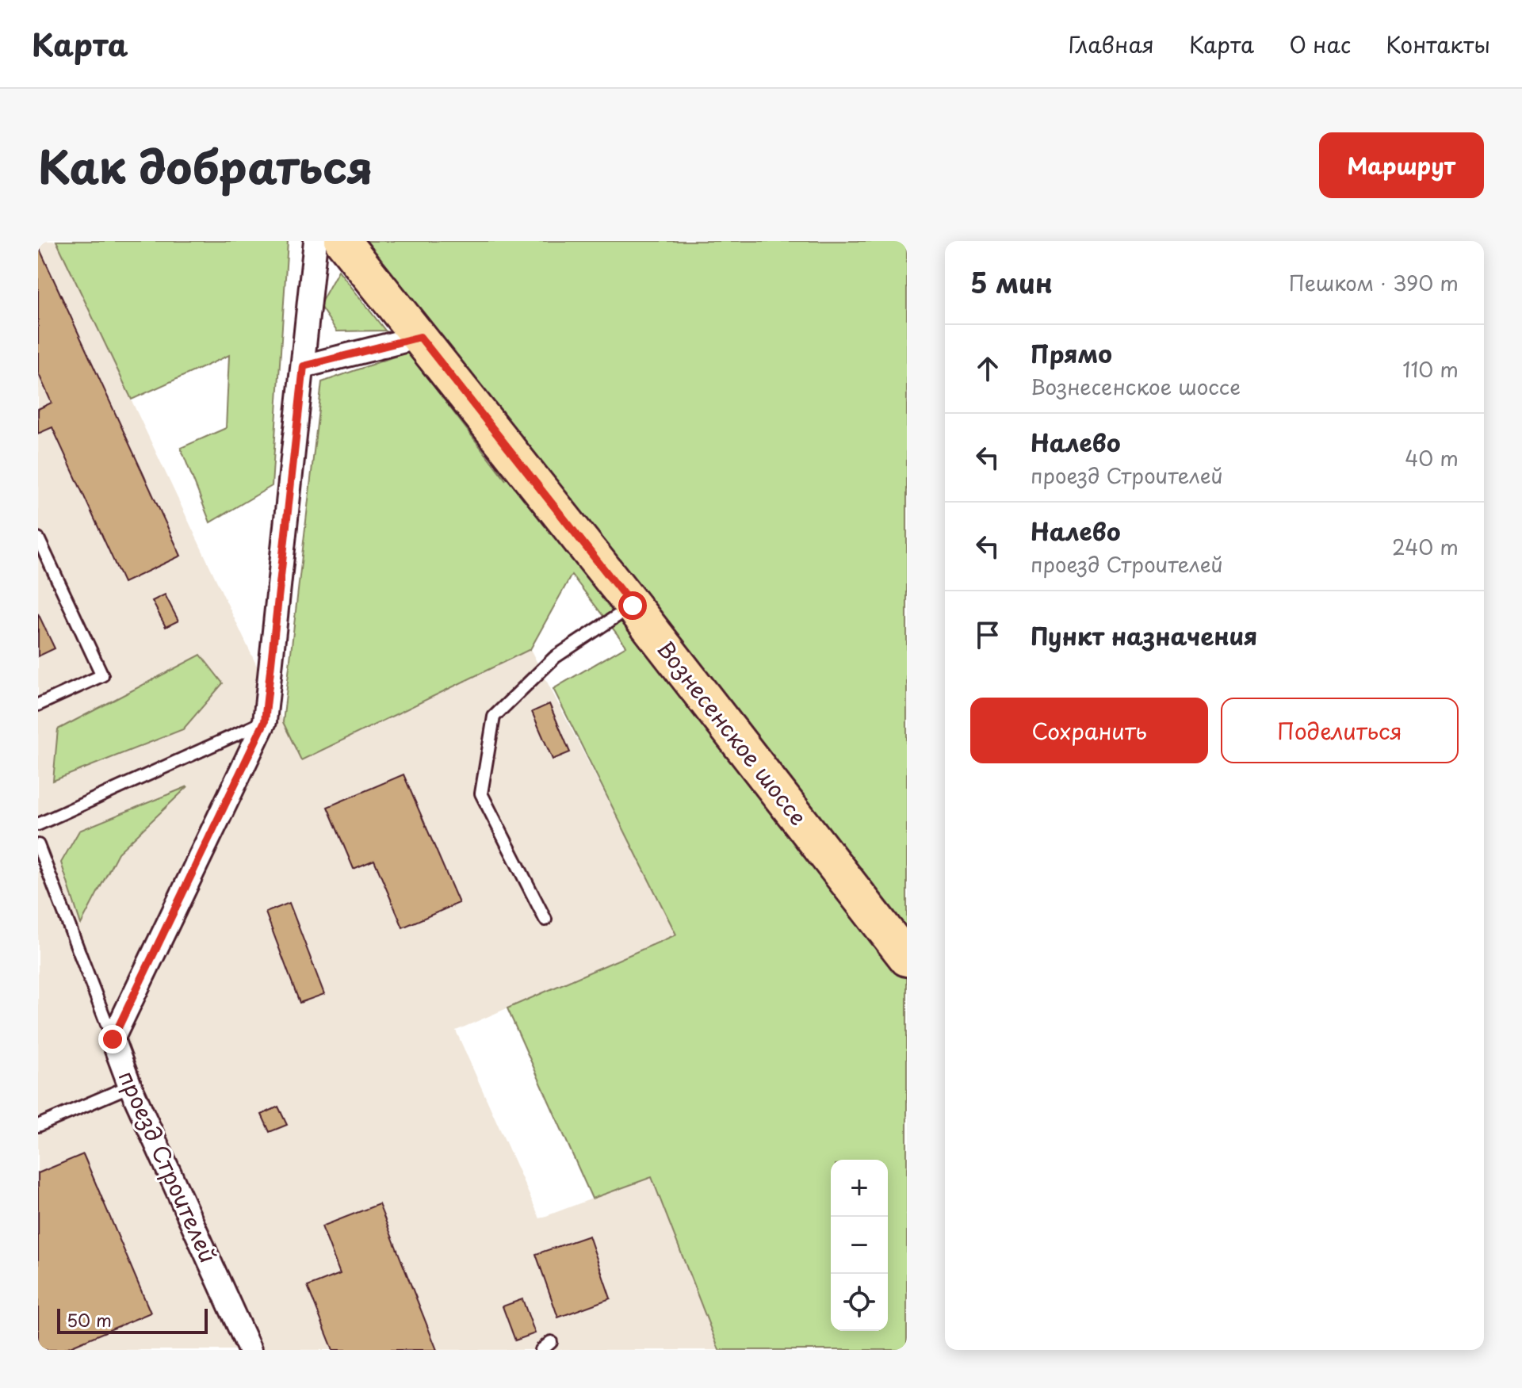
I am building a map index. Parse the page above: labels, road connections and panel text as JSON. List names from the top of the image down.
{
  "streets": {
    "main road": ["Вознесенское шоссе"],
    "street": ["проезд Строителей"]
  },
  "scale_bar": "50 m",
  "page": {
    "header": "Карта",
    "nav": [
      "Главная",
      "Карта",
      "О нас",
      "Контакты"
    ],
    "title": "Как добраться",
    "buttons": [
      "Маршрут",
      ["Сохранить", "Поделиться"]
    ],
    "heading": ["5 мин", "Пешком · 390 m"],
    "list": [
      ["Прямо", "Вознесенское шоссе", "110 m"],
      ["Налево", "проезд Строителей", "40 m"],
      ["Налево", "проезд Строителей", "240 m"],
      "Пункт назначения"
    ],
    "map_buttons": ["+", "−"],
    "scale": "50 m"
  }
}
